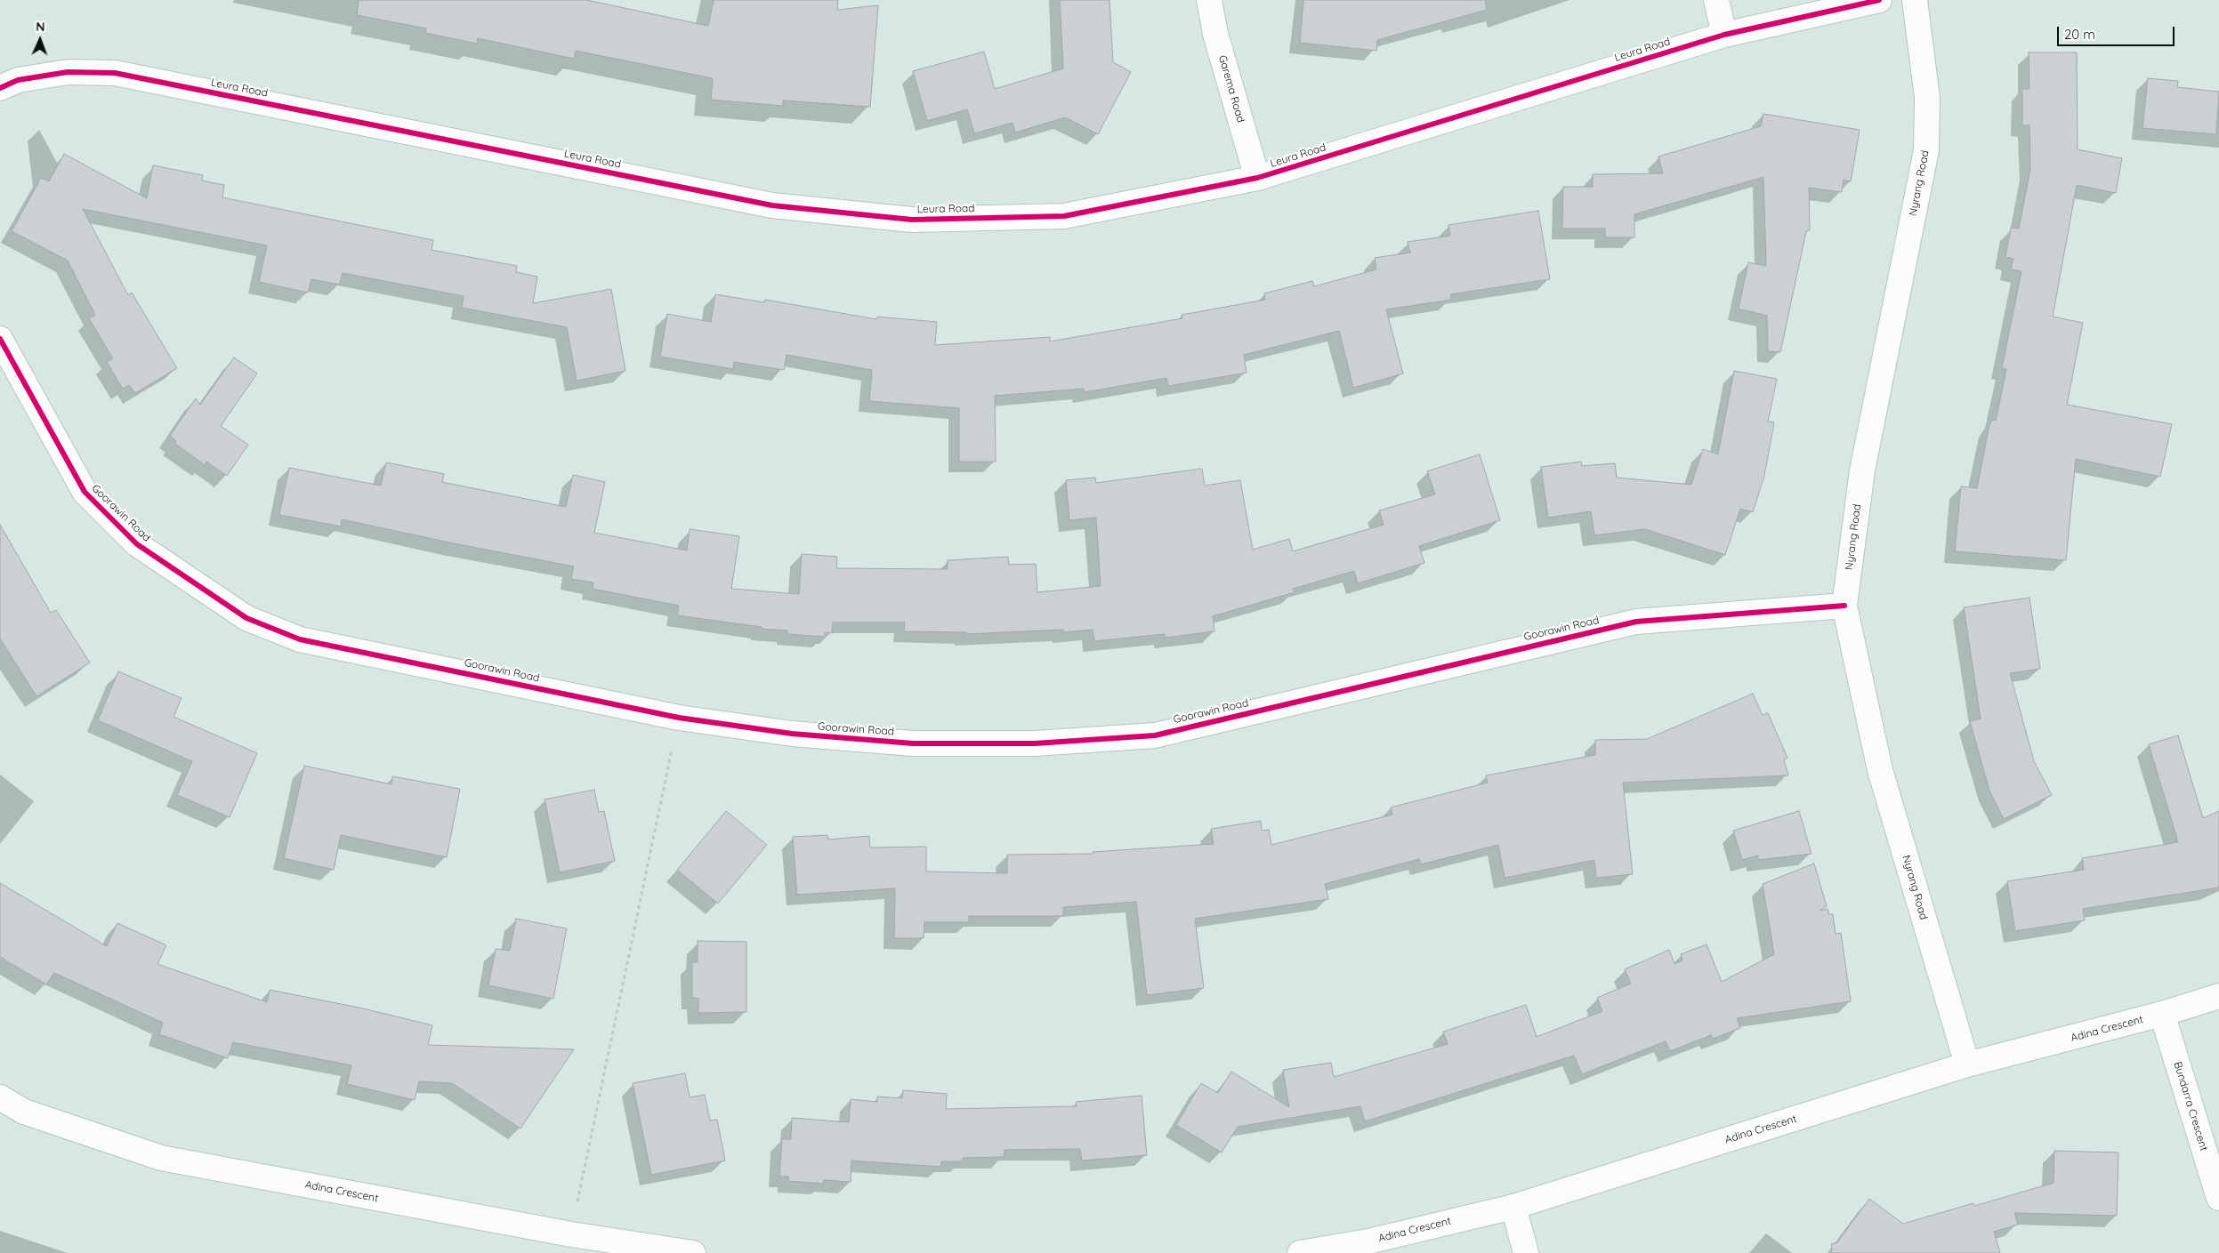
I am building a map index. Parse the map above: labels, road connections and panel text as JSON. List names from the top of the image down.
{
  "streets": {
    "street": [
      "Leura Road",
      "Garema Road",
      "Nyrang Road",
      "Goorawin Road",
      "Adina Crescent",
      "Bundarra Crescent"
    ]
  },
  "crossings": [
    ["Leura Road", "Garema Road"],
    ["Nyrang Road", "Goorawin Road"],
    ["Nyrang Road", "Adina Crescent"],
    ["Adina Crescent", "Bundarra Crescent"]
  ],
  "scale_bar": "20 m",
  "north": "top"
}
